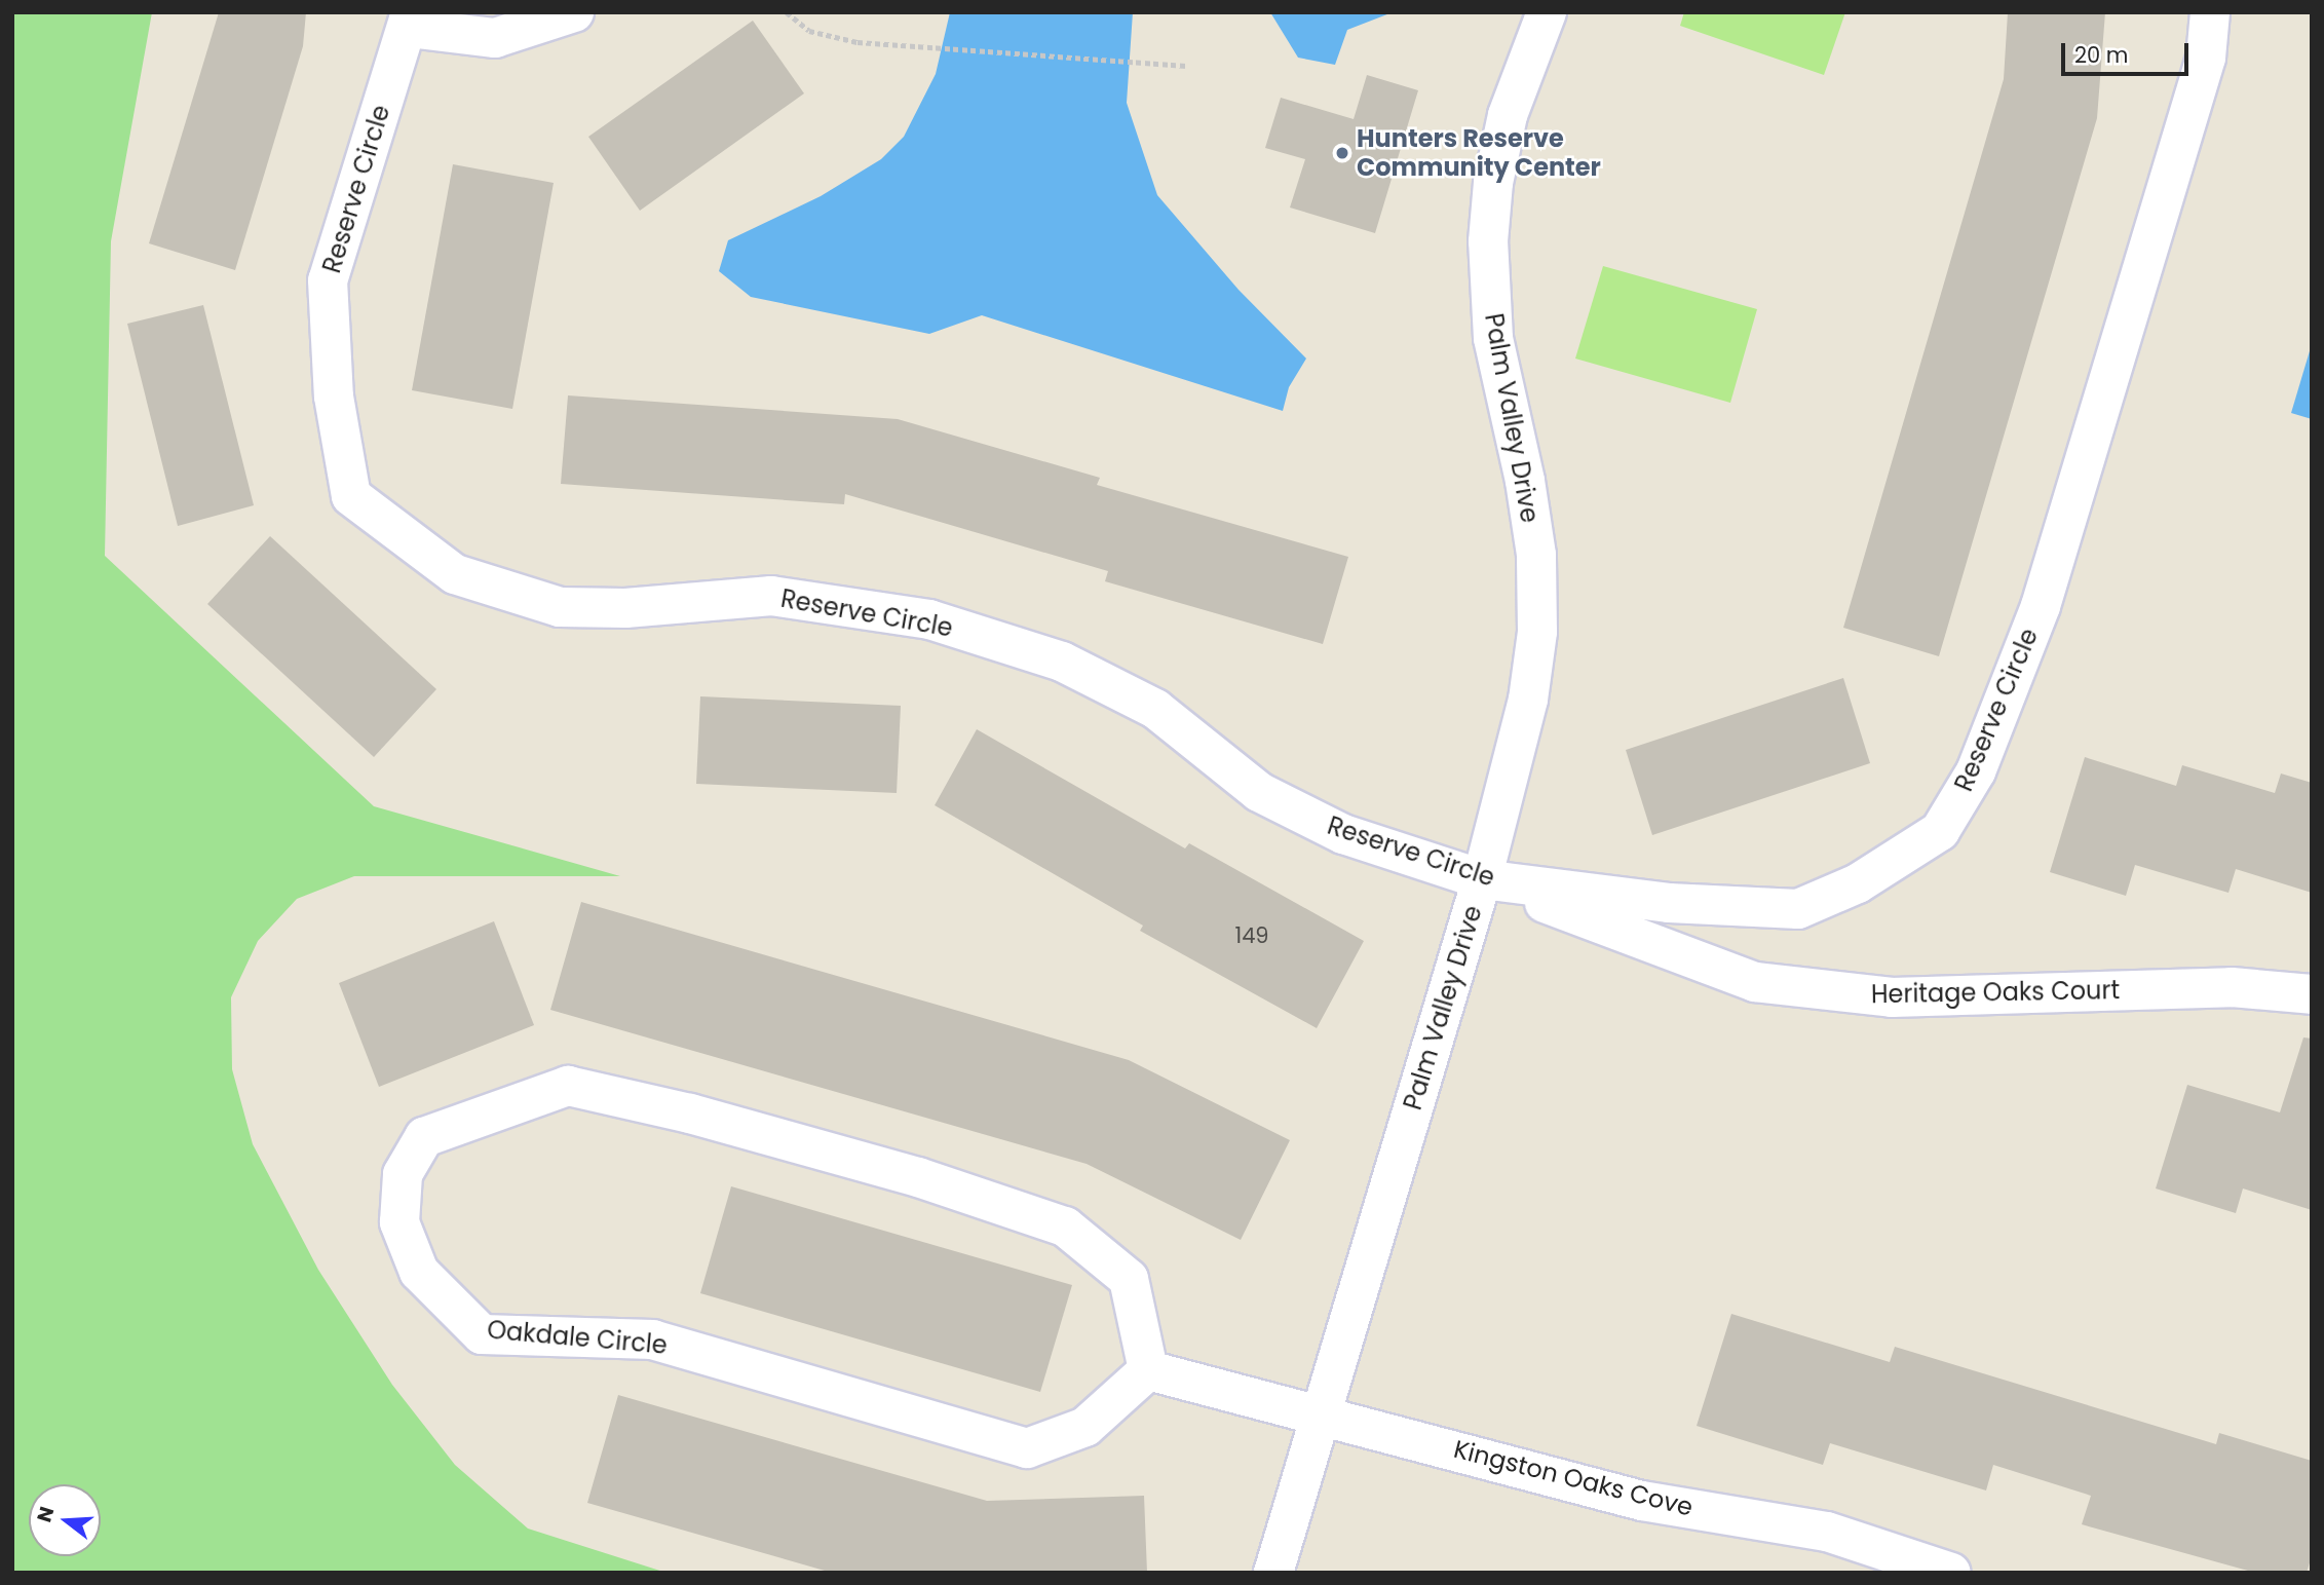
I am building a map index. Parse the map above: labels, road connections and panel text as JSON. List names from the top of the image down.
{
  "streets": {
    "street": [
      "Reserve Circle",
      "Palm Valley Drive",
      "Heritage Oaks Court",
      "Oakdale Circle",
      "Kingston Oaks Cove"
    ]
  },
  "crossings": [
    ["Reserve Circle", "Palm Valley Drive"],
    ["Reserve Circle", "Heritage Oaks Court"],
    ["Palm Valley Drive", "Heritage Oaks Court"],
    ["Palm Valley Drive", "Kingston Oaks Cove"]
  ],
  "places": ["Hunters Reserve Community Center"],
  "house_numbers": ["149"],
  "scale_bar": "20 m",
  "north": "left"
}
